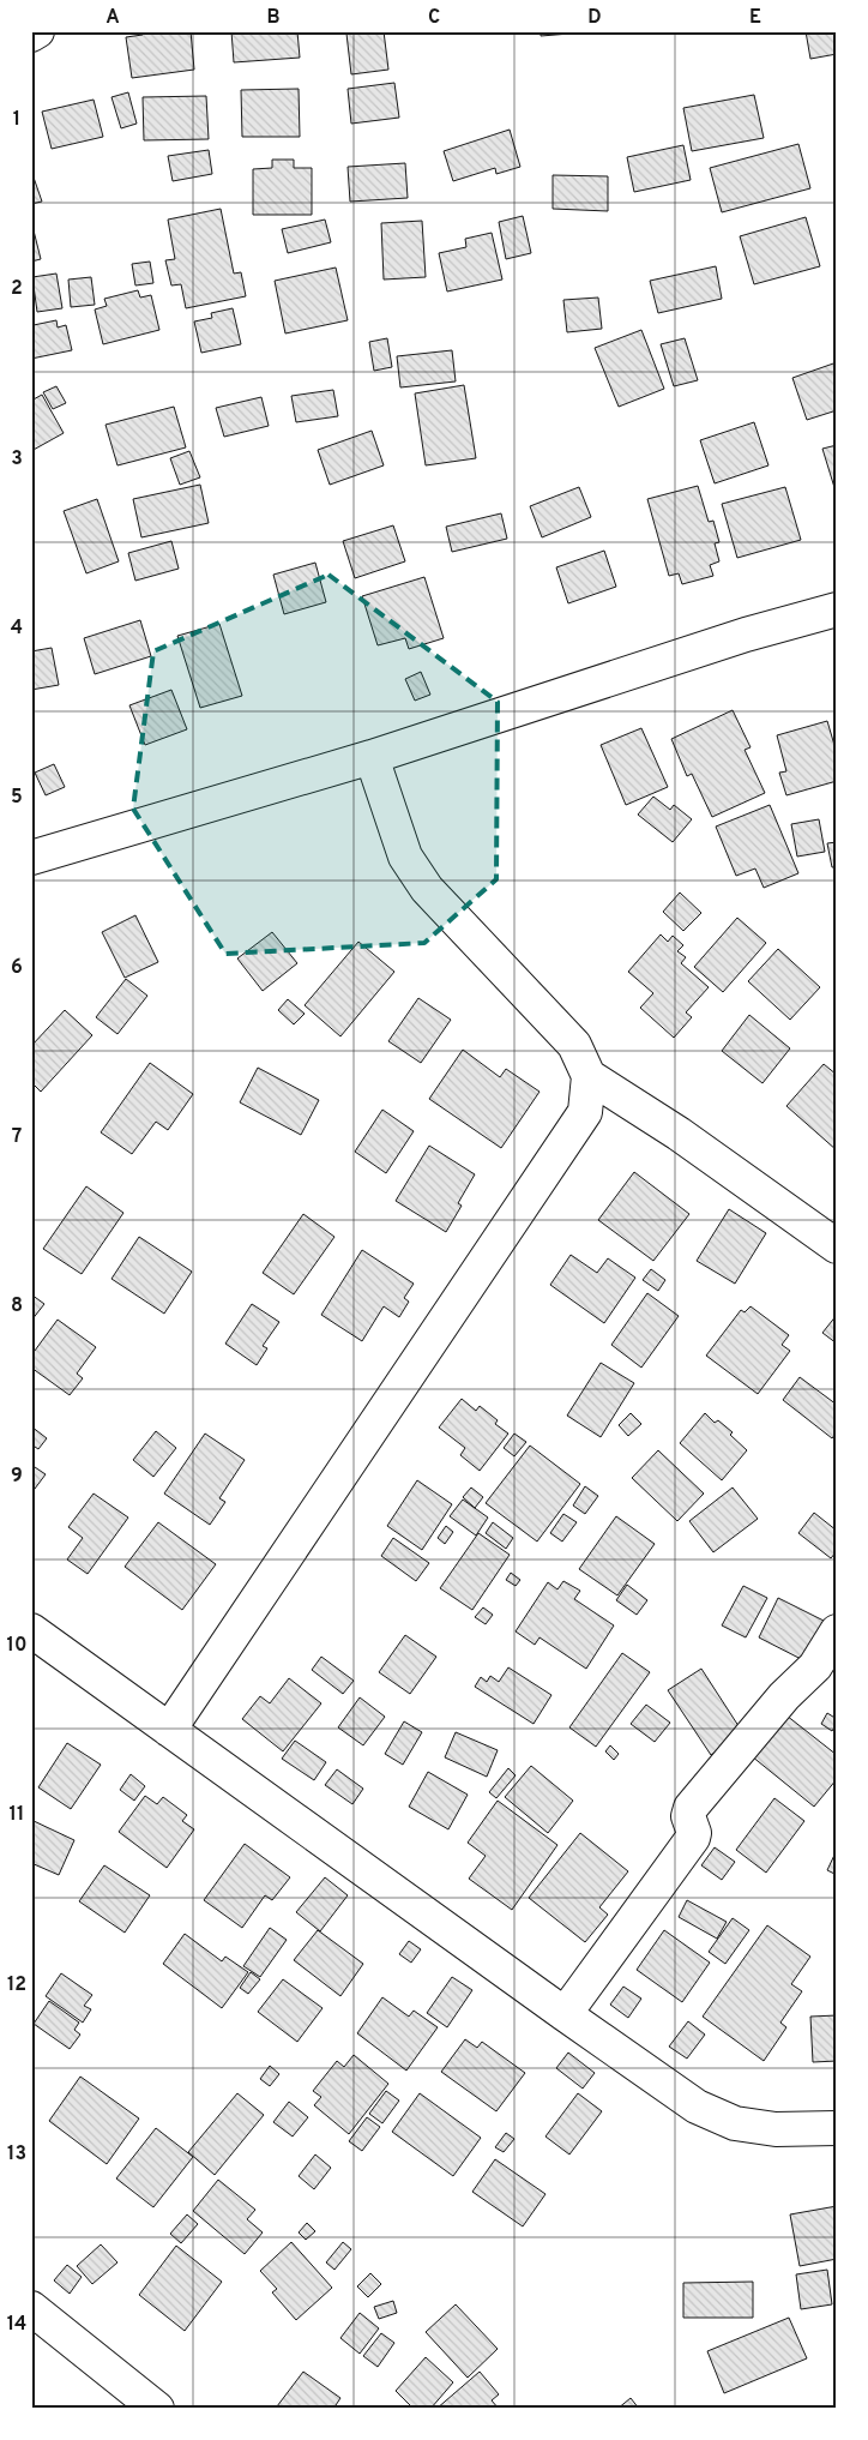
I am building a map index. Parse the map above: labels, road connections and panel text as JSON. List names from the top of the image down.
{
  "grid": {
    "columns": [
      "A",
      "B",
      "C",
      "D",
      "E"
    ],
    "rows": [
      "1",
      "2",
      "3",
      "4",
      "5",
      "6",
      "7",
      "8",
      "9",
      "10",
      "11",
      "12",
      "13",
      "14"
    ]
  }
}
